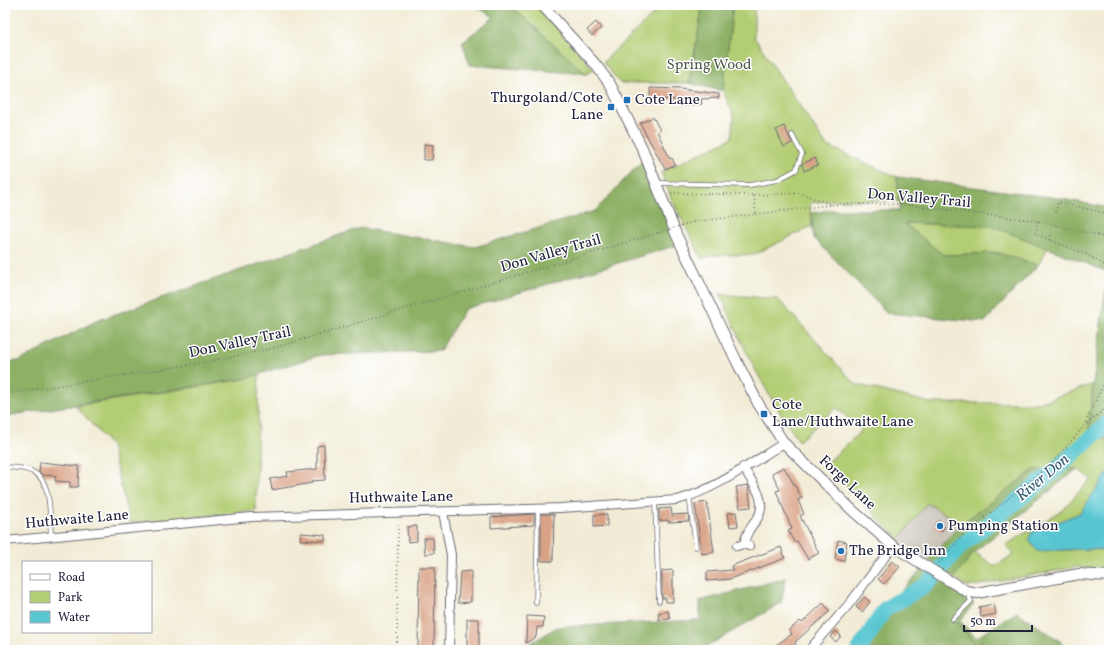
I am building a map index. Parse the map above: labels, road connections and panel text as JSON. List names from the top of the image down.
{
  "streets": {
    "street": ["Forge Lane", "Huthwaite Lane"],
    "path": ["Don Valley Trail"]
  },
  "crossings": [
    ["Forge Lane", "Huthwaite Lane"]
  ],
  "water": ["River Don"],
  "parks": ["Spring Wood"],
  "places": {
    "transit": ["Cote Lane", "Thurgoland/Cote Lane", "Cote Lane/Huthwaite Lane"],
    "other": ["Pumping Station", "The Bridge Inn"]
  },
  "legend": ["Road", "Park", "Water"],
  "scale_bar": "50 m"
}
